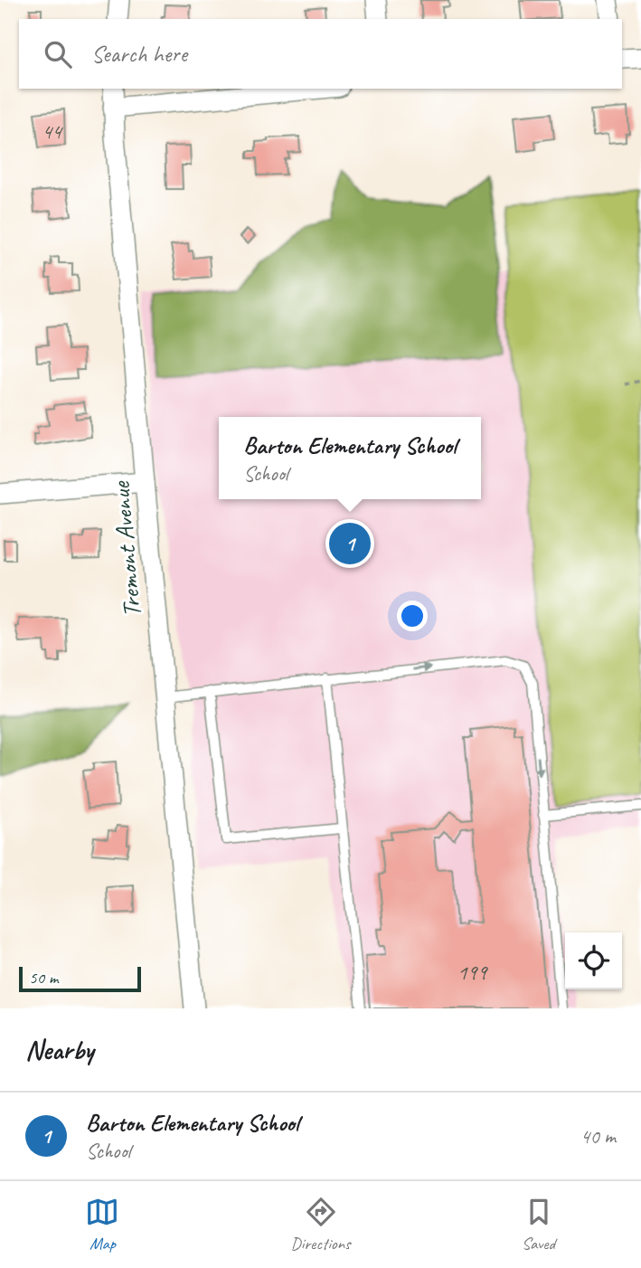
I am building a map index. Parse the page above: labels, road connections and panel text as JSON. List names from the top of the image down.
{
  "streets": {
    "street": ["Tremont Avenue"]
  },
  "house_numbers": ["44", "199"],
  "scale_bar": "50 m",
  "page": {
    "search": "Search here",
    "popup": ["Barton Elementary School", "School"],
    "pins": "1",
    "scale": "50 m",
    "heading": "Nearby",
    "list": [
      {
        "mark": "1",
        "name": "Barton Elementary School",
        "note": "School",
        "value": "40 m"
      }
    ],
    "nav": ["Map", "Directions", "Saved"]
  }
}
